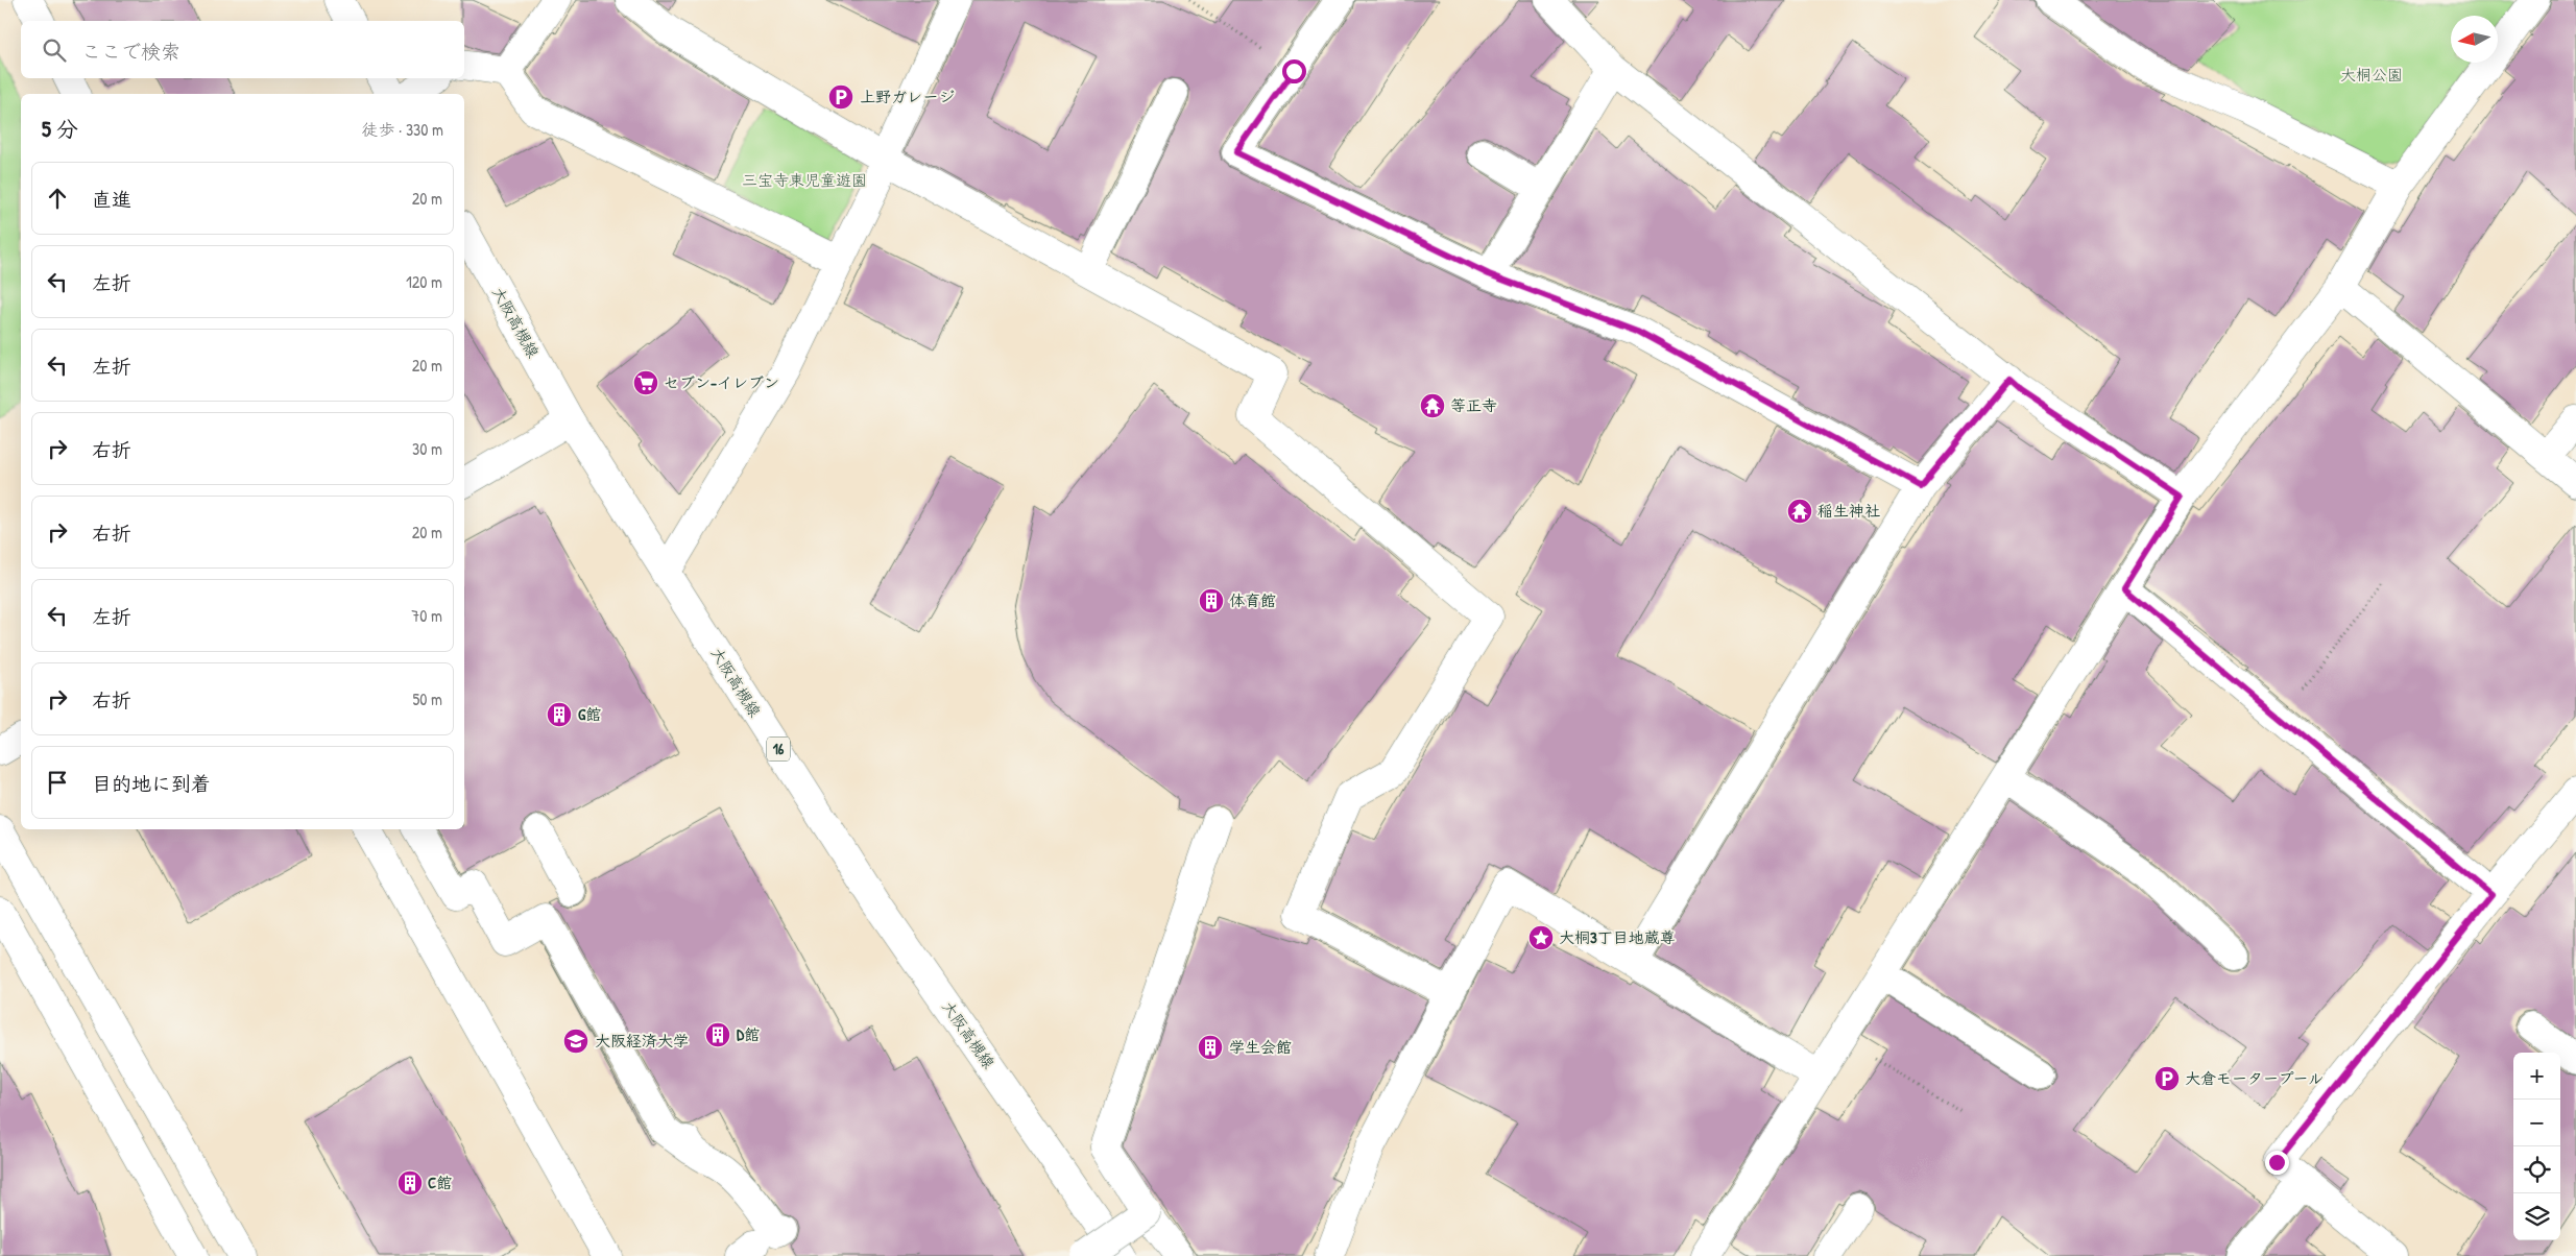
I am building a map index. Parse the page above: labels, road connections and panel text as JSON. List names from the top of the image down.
{
  "streets": {
    "street": ["大阪高槻線", "16"]
  },
  "parks": ["大桐公園", "三宝寺東児童遊園"],
  "places": {
    "parking": ["上野ガレージ", "大倉モータープール"],
    "supermarket": ["セブン-イレブン"],
    "temple": ["等正寺", "稲生神社"],
    "building": [
      "体育館",
      "G館",
      "D館",
      "学生会館",
      "C館"
    ],
    "place": ["大桐3丁目地蔵尊"],
    "school or university": ["大阪経済大学"]
  },
  "north": "left",
  "page": {
    "search": "ここで検索",
    "heading": ["5 分", "徒歩 · 330 m"],
    "list": [
      ["直進", "20 m"],
      ["左折", "120 m"],
      ["左折", "20 m"],
      ["右折", "30 m"],
      ["右折", "20 m"],
      ["左折", "70 m"],
      ["右折", "50 m"],
      "目的地に到着"
    ],
    "map_buttons": ["+", "−"]
  }
}
